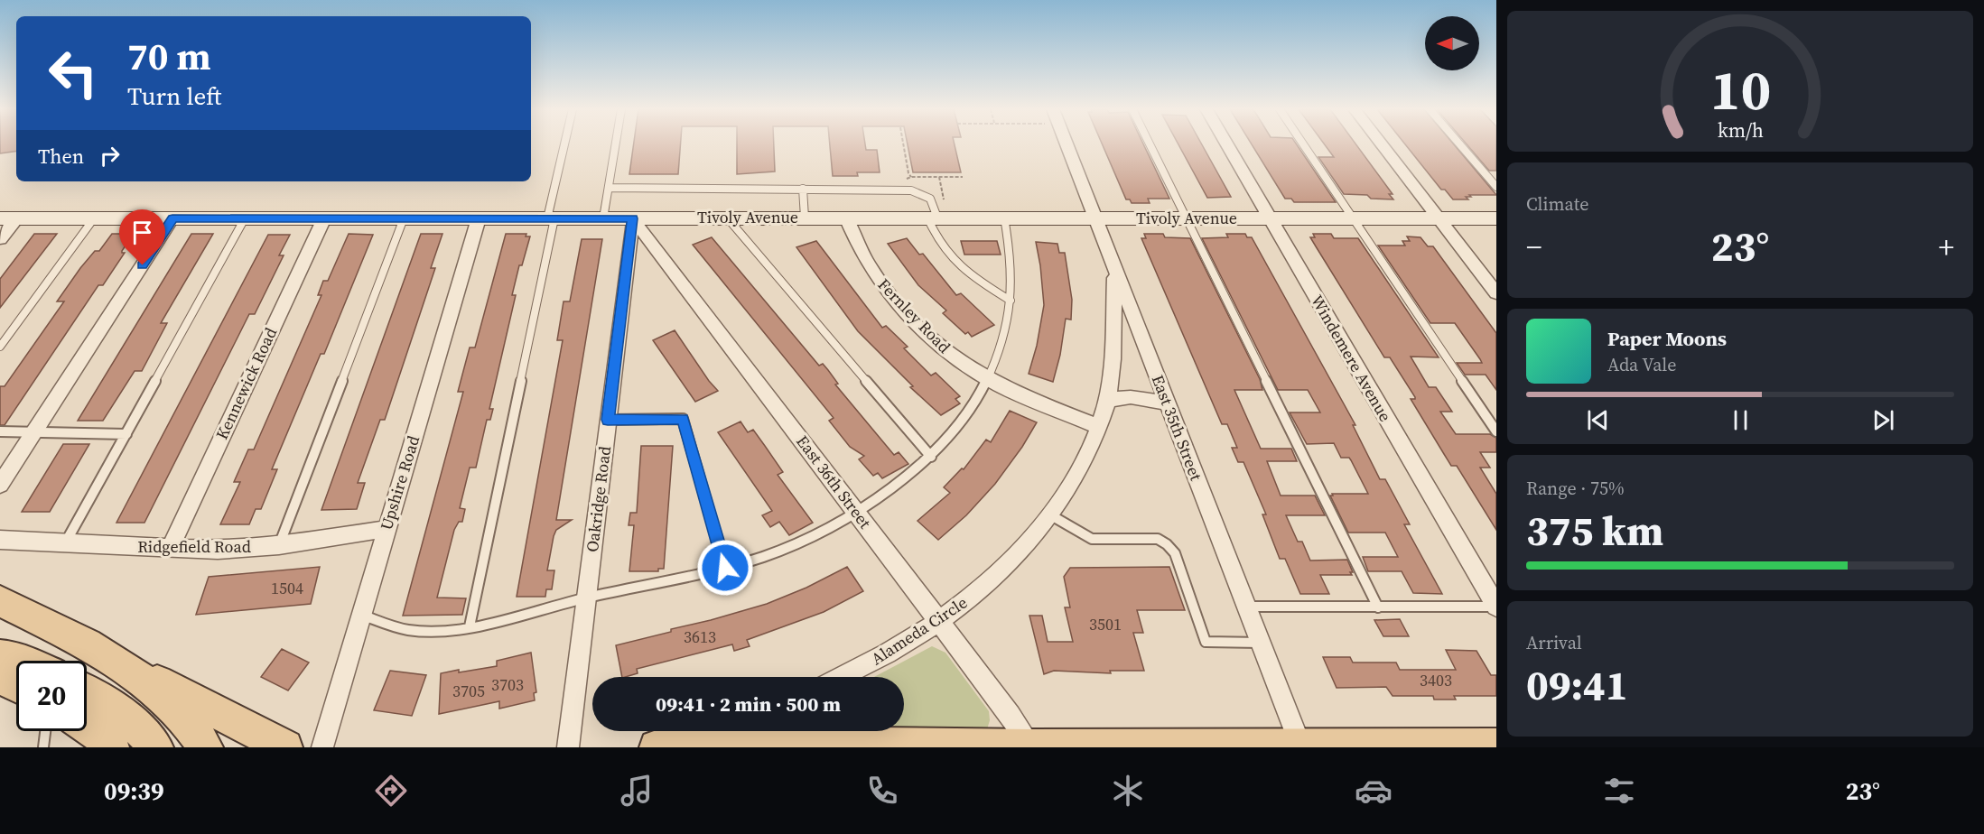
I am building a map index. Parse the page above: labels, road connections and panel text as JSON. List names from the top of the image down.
{
  "streets": {
    "street": [
      "Tivoly Avenue",
      "Fernley Road",
      "Windemere Avenue",
      "Kennewick Road",
      "East 35th Street",
      "East 36th Street",
      "Upshire Road",
      "Oakridge Road",
      "Ridgefield Road",
      "Alameda Circle"
    ]
  },
  "crossings": [
    ["Tivoly Avenue", "Fernley Road"],
    ["Tivoly Avenue", "Windemere Avenue"],
    ["Tivoly Avenue", "Kennewick Road"],
    ["Tivoly Avenue", "East 35th Street"],
    ["Tivoly Avenue", "East 36th Street"],
    ["Tivoly Avenue", "Upshire Road"],
    ["Tivoly Avenue", "Oakridge Road"],
    ["Fernley Road", "Alameda Circle"],
    ["Kennewick Road", "Ridgefield Road"],
    ["East 35th Street", "Alameda Circle"],
    ["East 36th Street", "Oakridge Road"],
    ["East 36th Street", "Alameda Circle"],
    ["Upshire Road", "Ridgefield Road"]
  ],
  "house_numbers": [
    "1504",
    "3501",
    "3613",
    "3403",
    "3703",
    "3705"
  ],
  "north": "left",
  "page": {
    "turn": ["70 m", "Turn left"],
    "then": "Then",
    "tile": [
      "Climate",
      ["Range · 75%", "375 km"],
      ["Arrival", "09:41"]
    ],
    "heat": ["−", "23°", "+"],
    "song": ["Paper Moons", "Ada Vale"],
    "limit": "20",
    "trip": "09:41 · 2 min · 500 m",
    "tabs": ["09:39", "23°"],
    "gauge": ["10", "km/h"]
  }
}
